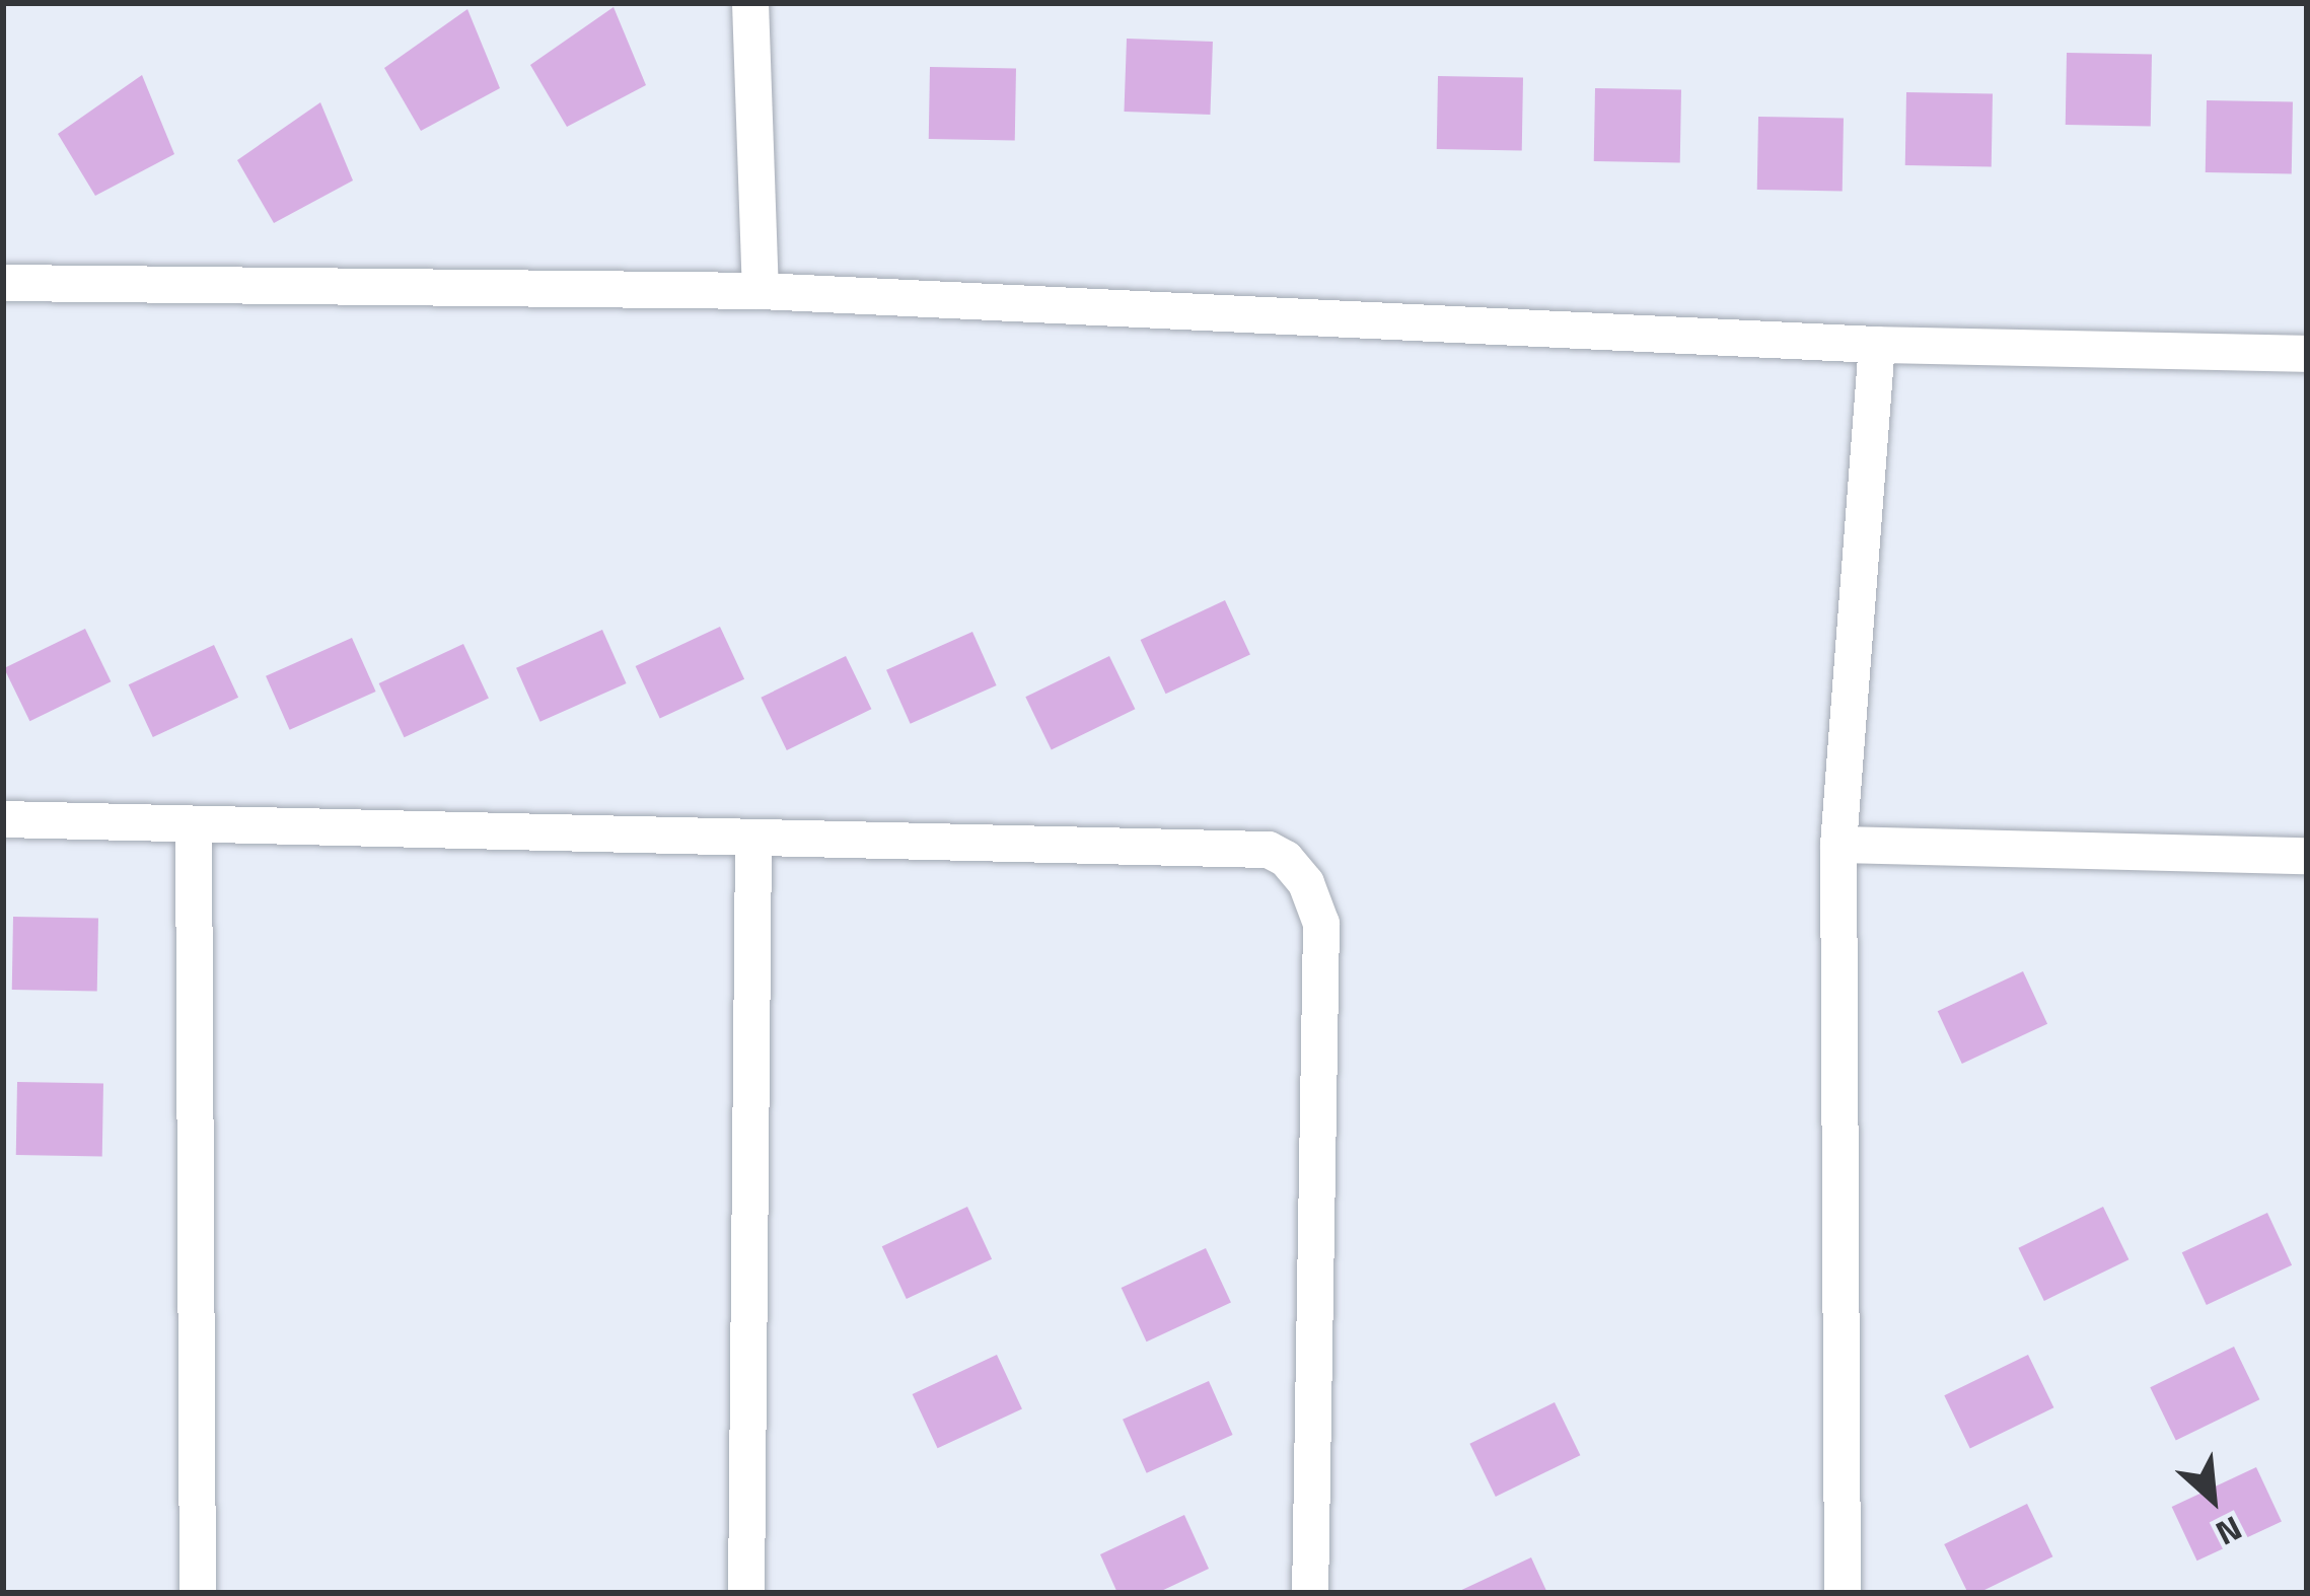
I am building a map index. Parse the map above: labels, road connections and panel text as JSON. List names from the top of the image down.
{
  "north": "bottom right"
}
